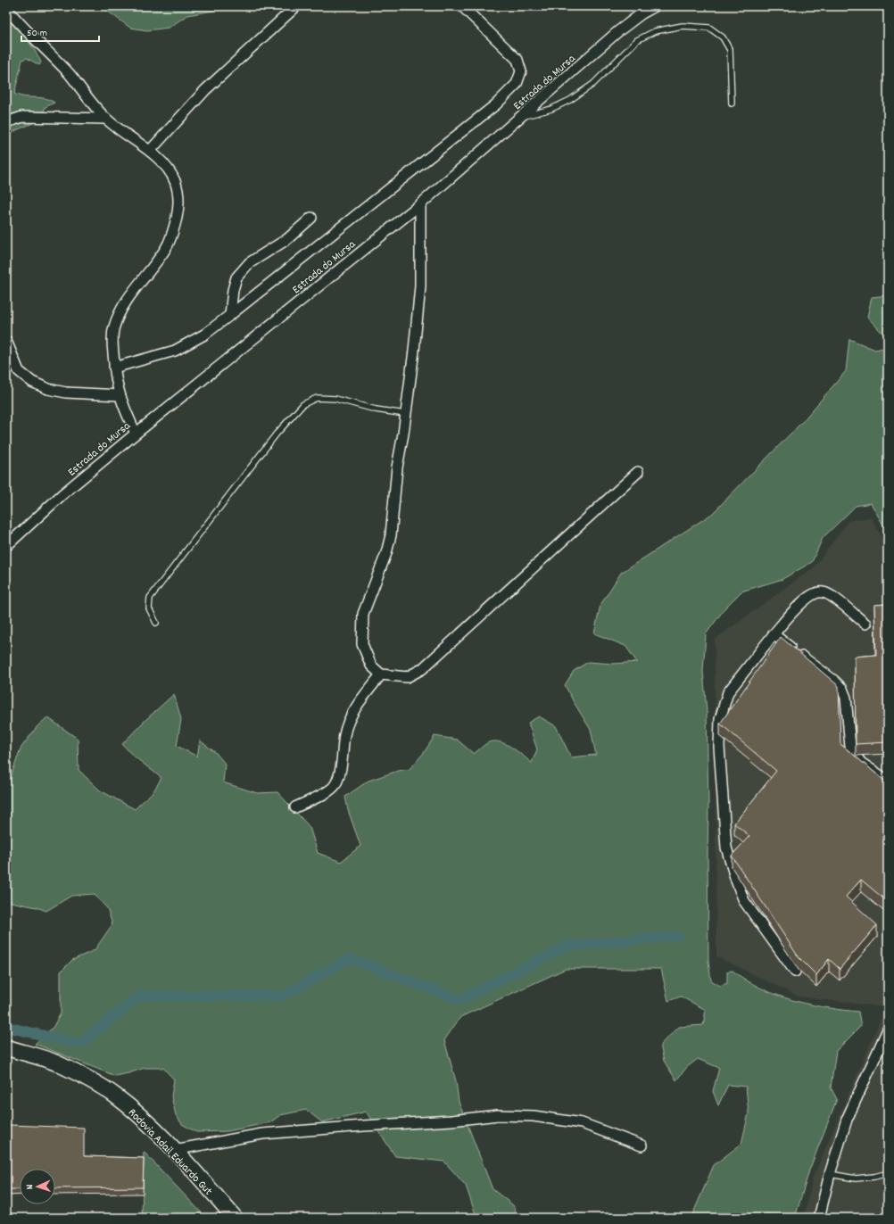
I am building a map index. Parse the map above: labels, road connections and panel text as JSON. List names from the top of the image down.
{
  "streets": {
    "main road": ["Rodovia Adail Eduardo Gut"],
    "street": ["Estrada do Mursa"]
  },
  "scale_bar": "50 m",
  "north": "left"
}
